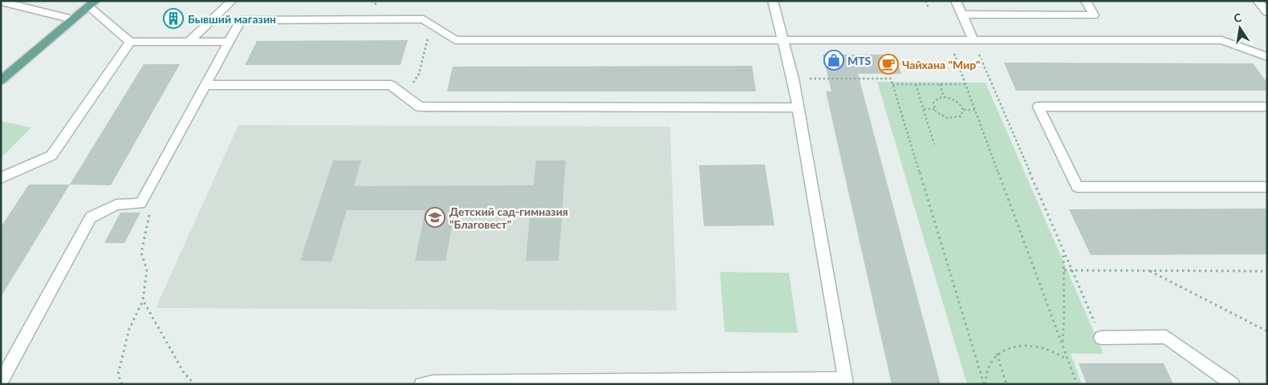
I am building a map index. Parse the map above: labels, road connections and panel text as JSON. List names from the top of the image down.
{
  "places": {
    "building": ["Бывший магазин"],
    "shop": ["MTS"],
    "cafe": ["Чайхана \"Мир\""],
    "school or university": ["Детский сад-гимназия \"Благовест\""]
  },
  "north": "top"
}
